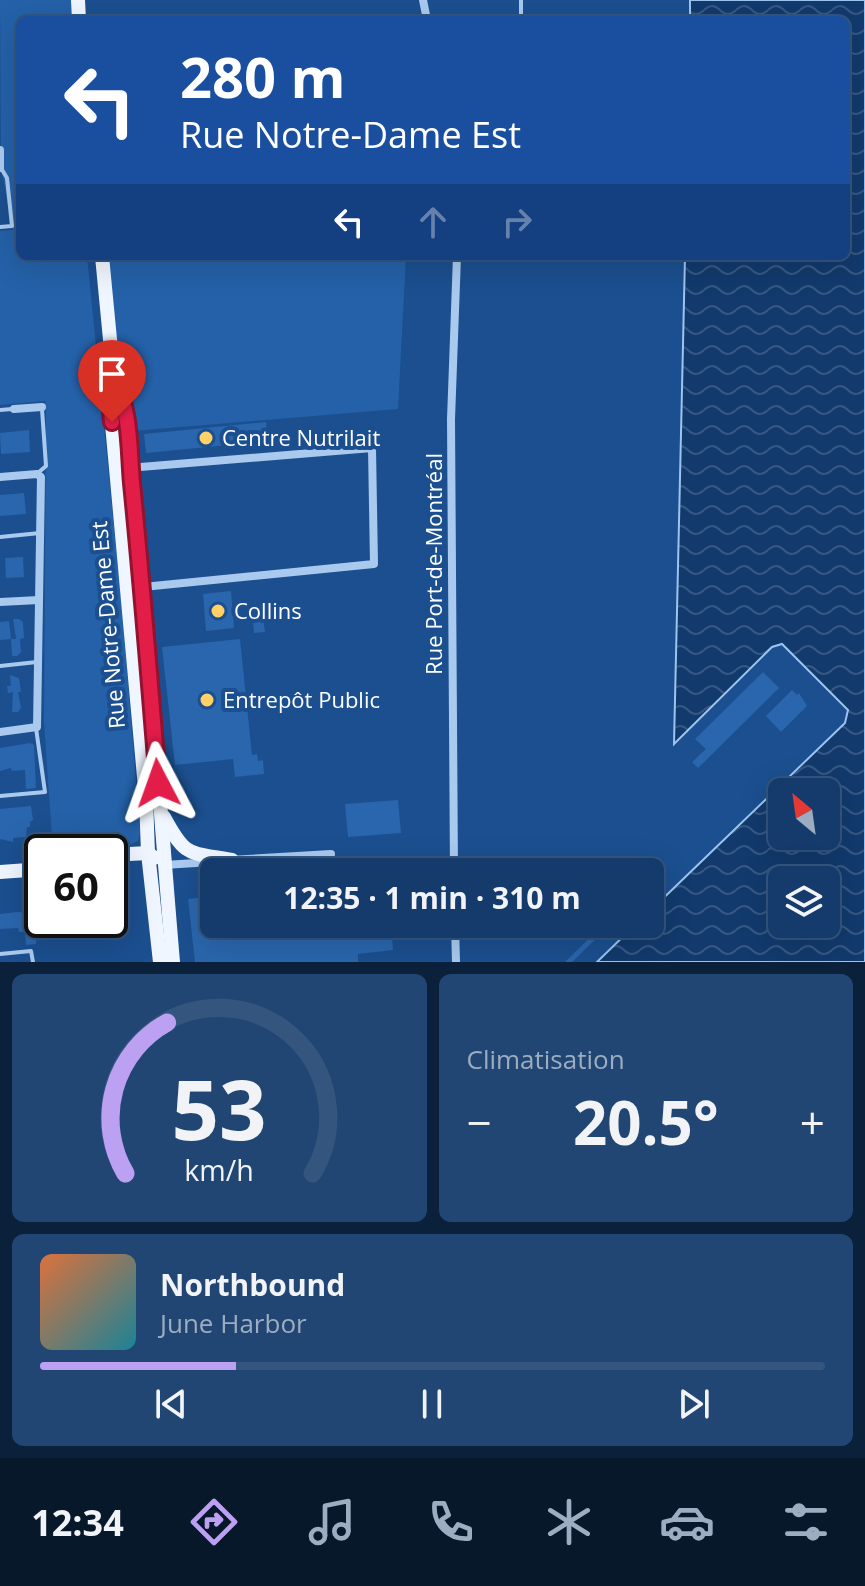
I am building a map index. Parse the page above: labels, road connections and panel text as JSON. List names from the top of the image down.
{
  "streets": {
    "main road": ["Rue Notre-Dame Est"],
    "street": ["Rue Port-de-Montréal"]
  },
  "places": ["Centre Nutrilait", "Collins", "Entrepôt Public"],
  "north": "top left",
  "page": {
    "turn": ["280 m", "Rue Notre-Dame Est"],
    "limit": "60",
    "trip": "12:35 · 1 min · 310 m",
    "tile": "Climatisation",
    "heat": ["−", "20.5°", "+"],
    "song": ["Northbound", "June Harbor"],
    "tabs": "12:34",
    "gauge": ["53", "km/h"]
  }
}
